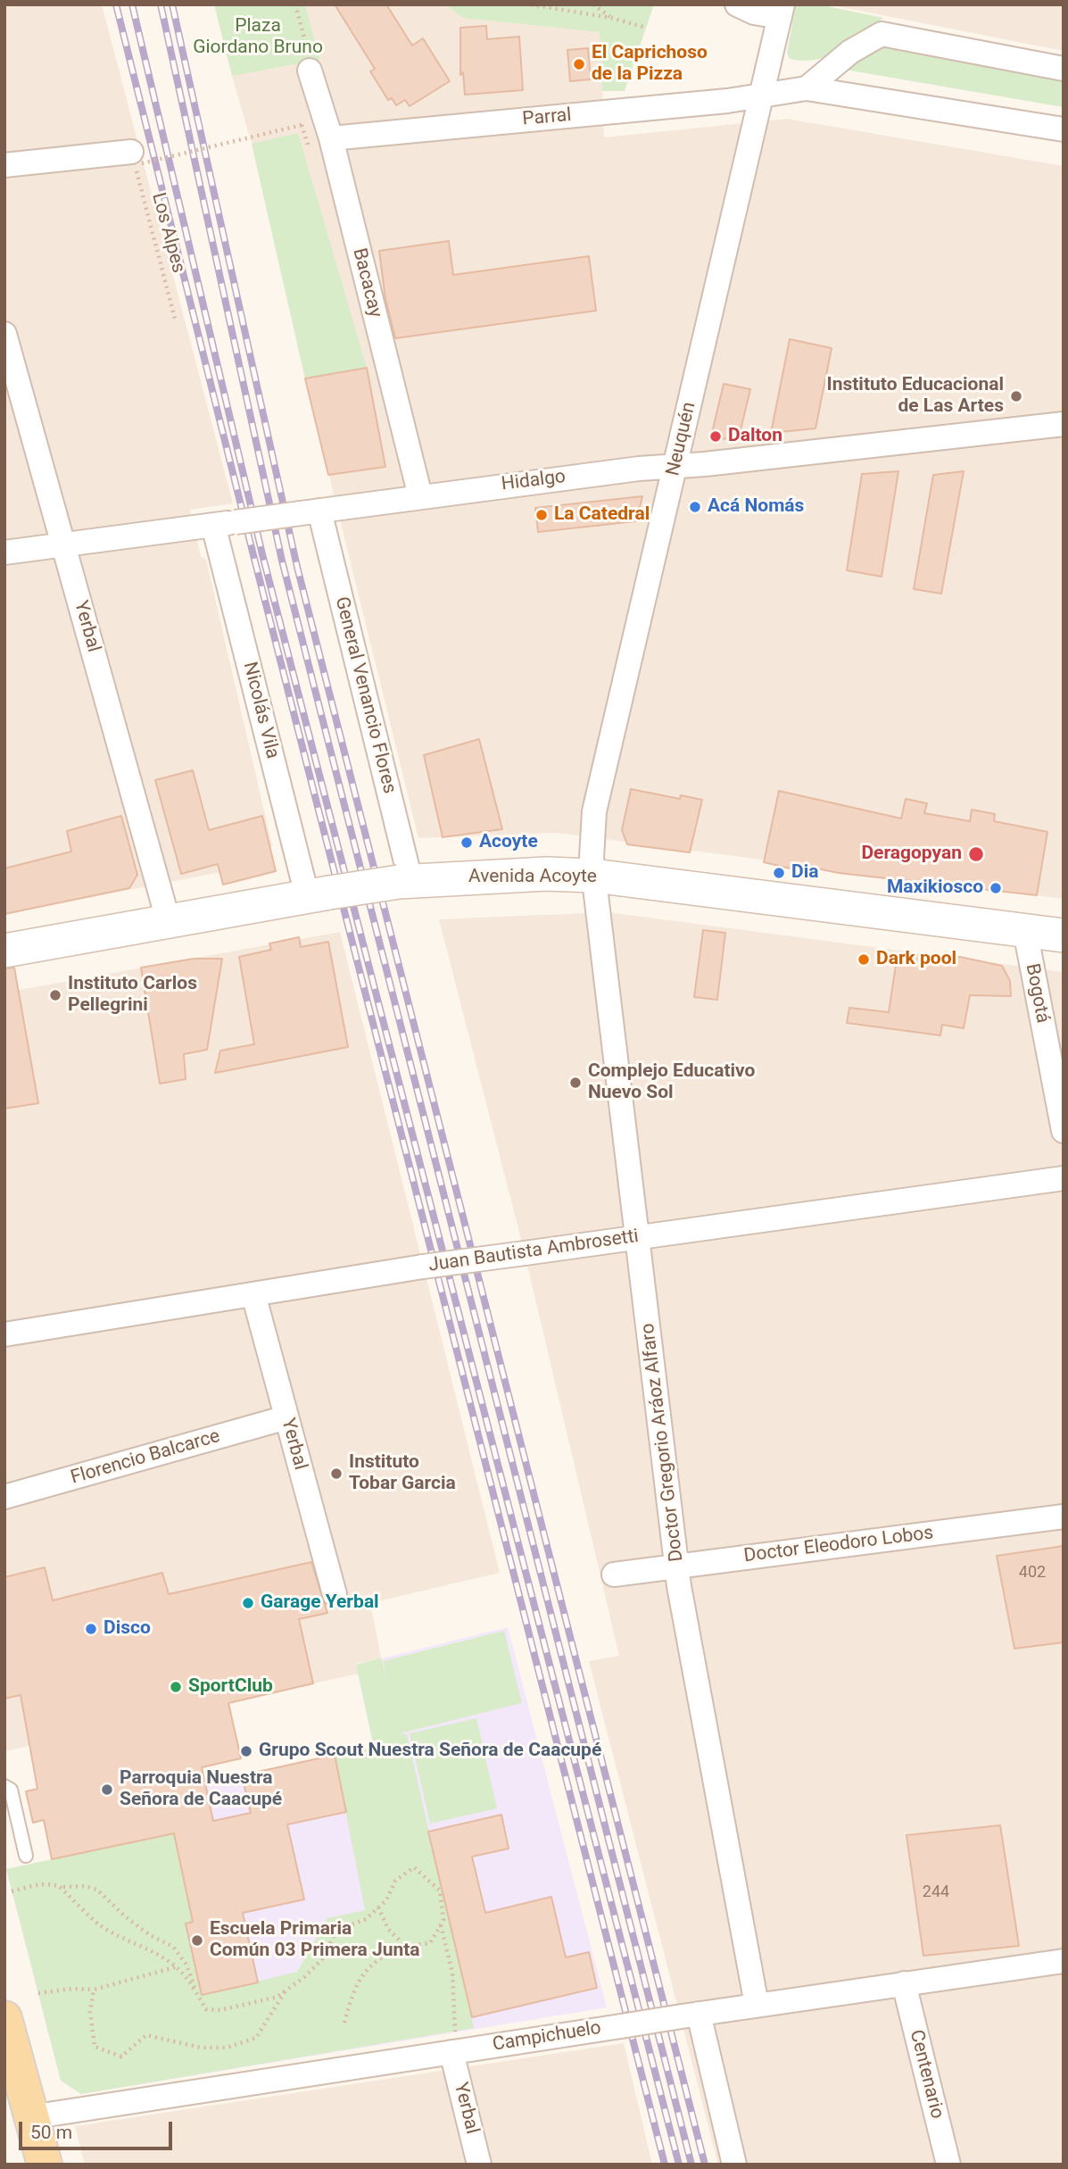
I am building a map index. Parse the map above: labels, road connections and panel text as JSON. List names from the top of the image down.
{
  "streets": {
    "main road": ["Avenida Acoyte"],
    "street": [
      "Parral",
      "Bacacay",
      "Neuquén",
      "Hidalgo",
      "Yerbal",
      "General Venancio Flores",
      "Nicolás Vila",
      "Bogotá",
      "Juan Bautista Ambrosetti",
      "Doctor Gregorio Aráoz Alfaro",
      "Florencio Balcarce",
      "Doctor Eleodoro Lobos",
      "Campichuelo",
      "Centenario"
    ],
    "path": ["Los Alpes"]
  },
  "crossings": [
    ["Parral", "Bacacay"],
    ["Parral", "Neuquén"],
    ["Bacacay", "Hidalgo"],
    ["Neuquén", "Hidalgo"],
    ["Neuquén", "Avenida Acoyte"],
    ["Neuquén", "Doctor Gregorio Aráoz Alfaro"],
    ["Hidalgo", "Yerbal"],
    ["Hidalgo", "General Venancio Flores"],
    ["Hidalgo", "Nicolás Vila"],
    ["Yerbal", "Avenida Acoyte"],
    ["Yerbal", "Juan Bautista Ambrosetti"],
    ["Yerbal", "Florencio Balcarce"],
    ["Yerbal", "Campichuelo"],
    ["General Venancio Flores", "Avenida Acoyte"],
    ["Nicolás Vila", "Avenida Acoyte"],
    ["Avenida Acoyte", "Bogotá"],
    ["Avenida Acoyte", "Doctor Gregorio Aráoz Alfaro"],
    ["Juan Bautista Ambrosetti", "Doctor Gregorio Aráoz Alfaro"],
    ["Doctor Gregorio Aráoz Alfaro", "Doctor Eleodoro Lobos"],
    ["Doctor Gregorio Aráoz Alfaro", "Campichuelo"],
    ["Campichuelo", "Centenario"]
  ],
  "parks": ["Plaza Giordano Bruno"],
  "places": [
    "El Caprichoso de la Pizza",
    "Instituto Educacional de Las Artes",
    "Dalton",
    "Acá Nomás",
    "La Catedral",
    "Acoyte",
    "Deragopyan",
    "Dia",
    "Maxikiosco",
    "Dark pool",
    "Instituto Carlos Pellegrini",
    "Complejo Educativo Nuevo Sol",
    "Instituto Tobar Garcia",
    "Garage Yerbal",
    "Disco",
    "SportClub",
    "Grupo Scout Nuestra Señora de Caacupé",
    "Parroquia Nuestra Señora de Caacupé",
    "Escuela Primaria Común 03 Primera Junta"
  ],
  "house_numbers": ["402", "244"],
  "scale_bar": "50 m"
}
